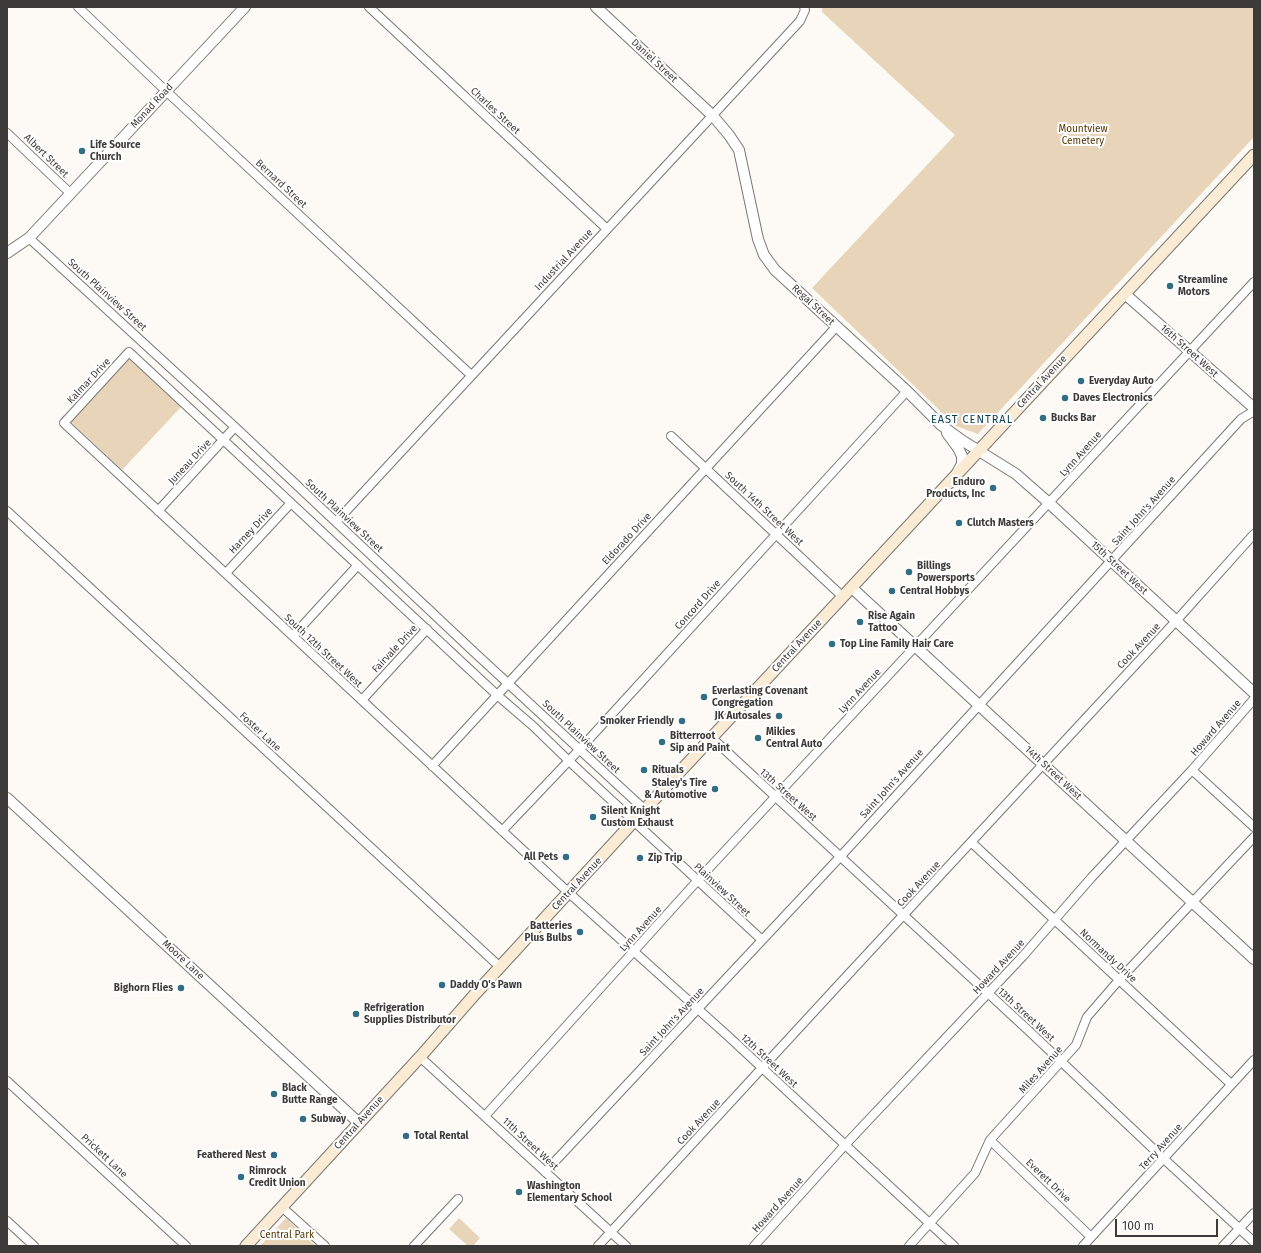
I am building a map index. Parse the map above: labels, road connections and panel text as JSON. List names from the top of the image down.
{
  "streets": {
    "main road": ["Central Avenue"],
    "street": [
      "Daniel Street",
      "Monad Road",
      "Charles Street",
      "Albert Street",
      "Bernard Street",
      "Industrial Avenue",
      "South Plainview Street",
      "Regal Street",
      "16th Street West",
      "Kalmar Drive",
      "Lynn Avenue",
      "Juneau Drive",
      "South 14th Street West",
      "Saint John's Avenue",
      "Harney Drive",
      "Eldorado Drive",
      "15th Street West",
      "Concord Drive",
      "Cook Avenue",
      "Fairvale Drive",
      "South 12th Street West",
      "Howard Avenue",
      "Foster Lane",
      "14th Street West",
      "13th Street West",
      "Plainview Street",
      "Normandy Drive",
      "Moore Lane",
      "12th Street West",
      "Miles Avenue",
      "11th Street West",
      "Terry Avenue",
      "Prickett Lane",
      "Everett Drive"
    ]
  },
  "crossings": [
    ["Daniel Street", "Industrial Avenue"],
    ["Daniel Street", "Regal Street"],
    ["Monad Road", "Albert Street"],
    ["Monad Road", "Bernard Street"],
    ["Monad Road", "South Plainview Street"],
    ["Charles Street", "Industrial Avenue"],
    ["Bernard Street", "Industrial Avenue"],
    ["Industrial Avenue", "South Plainview Street"],
    ["Industrial Avenue", "Regal Street"],
    ["South Plainview Street", "Central Avenue"],
    ["South Plainview Street", "Juneau Drive"],
    ["South Plainview Street", "Eldorado Drive"],
    ["South Plainview Street", "Concord Drive"],
    ["Regal Street", "Central Avenue"],
    ["Regal Street", "Eldorado Drive"],
    ["Regal Street", "15th Street West"],
    ["Regal Street", "Concord Drive"],
    ["16th Street West", "Central Avenue"],
    ["16th Street West", "Lynn Avenue"],
    ["16th Street West", "Saint John's Avenue"],
    ["Kalmar Drive", "Juneau Drive"],
    ["Kalmar Drive", "South 12th Street West"],
    ["Central Avenue", "South 14th Street West"],
    ["Central Avenue", "15th Street West"],
    ["Central Avenue", "South 12th Street West"],
    ["Central Avenue", "Foster Lane"],
    ["Central Avenue", "14th Street West"],
    ["Central Avenue", "13th Street West"],
    ["Central Avenue", "Plainview Street"],
    ["Central Avenue", "Moore Lane"],
    ["Central Avenue", "12th Street West"],
    ["Central Avenue", "11th Street West"],
    ["Lynn Avenue", "15th Street West"],
    ["Lynn Avenue", "14th Street West"],
    ["Lynn Avenue", "13th Street West"],
    ["Lynn Avenue", "Plainview Street"],
    ["Lynn Avenue", "12th Street West"],
    ["Lynn Avenue", "11th Street West"],
    ["Juneau Drive", "South 12th Street West"],
    ["South 14th Street West", "Eldorado Drive"],
    ["South 14th Street West", "Concord Drive"],
    ["Saint John's Avenue", "15th Street West"],
    ["Saint John's Avenue", "14th Street West"],
    ["Saint John's Avenue", "13th Street West"],
    ["Saint John's Avenue", "Plainview Street"],
    ["Saint John's Avenue", "12th Street West"],
    ["Saint John's Avenue", "11th Street West"],
    ["Harney Drive", "South 12th Street West"],
    ["Eldorado Drive", "South 12th Street West"],
    ["15th Street West", "Cook Avenue"],
    ["Concord Drive", "South 12th Street West"],
    ["Cook Avenue", "14th Street West"],
    ["Cook Avenue", "13th Street West"],
    ["Cook Avenue", "Normandy Drive"],
    ["Cook Avenue", "12th Street West"],
    ["Cook Avenue", "11th Street West"],
    ["Fairvale Drive", "South 12th Street West"],
    ["South 12th Street West", "12th Street West"],
    ["Howard Avenue", "14th Street West"],
    ["Howard Avenue", "13th Street West"],
    ["Howard Avenue", "Normandy Drive"],
    ["Howard Avenue", "12th Street West"],
    ["14th Street West", "Miles Avenue"],
    ["13th Street West", "Miles Avenue"],
    ["13th Street West", "Terry Avenue"],
    ["Normandy Drive", "Miles Avenue"],
    ["Normandy Drive", "Terry Avenue"],
    ["12th Street West", "Miles Avenue"],
    ["Miles Avenue", "Everett Drive"],
    ["Terry Avenue", "Everett Drive"]
  ],
  "districts": ["EAST CENTRAL"],
  "parks": ["Mountview Cemetery", "Central Park"],
  "places": [
    "Life Source Church",
    "Streamline Motors",
    "Everyday Auto",
    "Daves Electronics",
    "Bucks Bar",
    "Enduro Products, Inc",
    "Clutch Masters",
    "Billings Powersports",
    "Central Hobbys",
    "Rise Again Tattoo",
    "Top Line Family Hair Care",
    "Everlasting Covenant Congregation",
    "JK Autosales",
    "Smoker Friendly",
    "Mikies Central Auto",
    "Bitterroot Sip and Paint",
    "Rituals",
    "Staley's Tire & Automotive",
    "Silent Knight Custom Exhaust",
    "All Pets",
    "Zip Trip",
    "Batteries Plus Bulbs",
    "Daddy O's Pawn",
    "Bighorn Flies",
    "Refrigeration Supplies Distributor",
    "Black Butte Range",
    "Subway",
    "Total Rental",
    "Feathered Nest",
    "Rimrock Credit Union",
    "Washington Elementary School"
  ],
  "scale_bar": "100 m"
}
